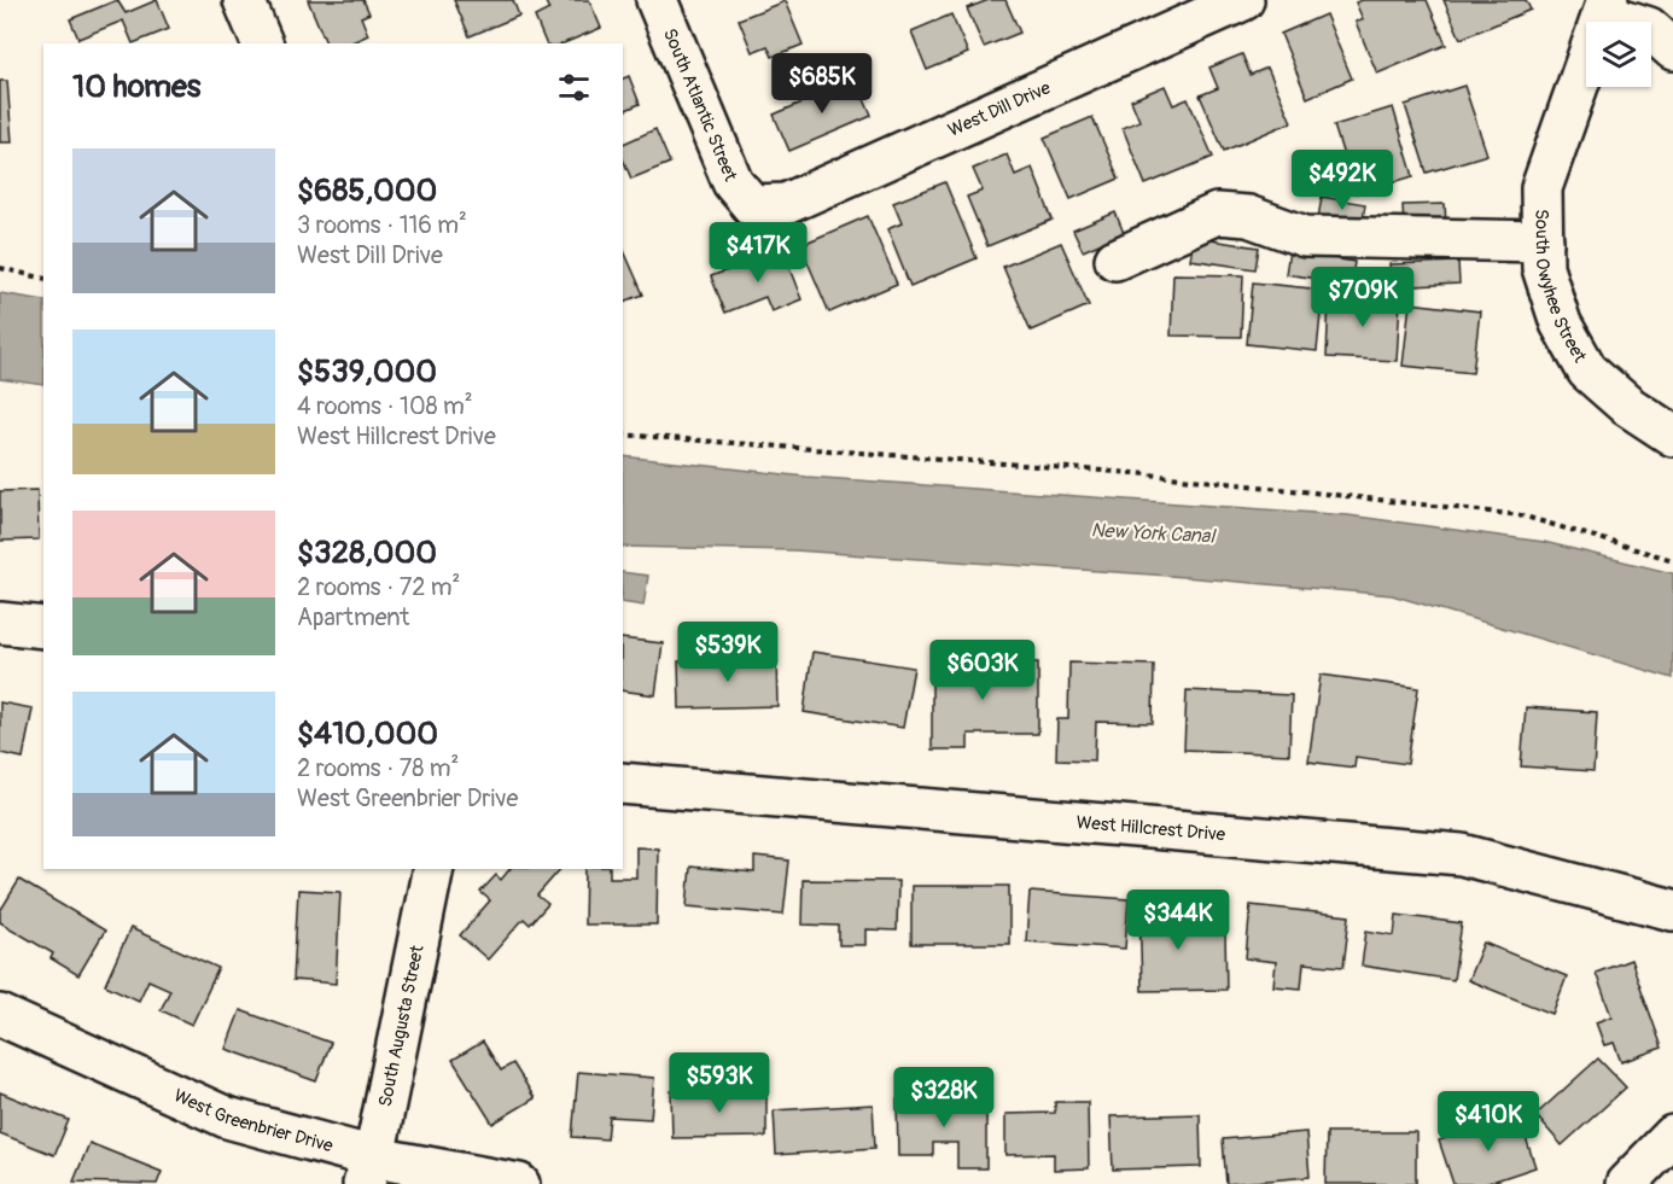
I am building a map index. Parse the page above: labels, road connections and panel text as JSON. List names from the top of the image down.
{
  "streets": {
    "street": [
      "South Atlantic Street",
      "West Dill Drive",
      "South Owyhee Street",
      "West Hillcrest Drive",
      "South Augusta Street",
      "West Greenbrier Drive"
    ]
  },
  "crossings": [
    ["South Atlantic Street", "West Dill Drive"],
    ["South Augusta Street", "West Greenbrier Drive"]
  ],
  "water": ["New York Canal"],
  "page": {
    "heading": "10 homes",
    "price": [
      "$685K",
      "$492K",
      "$417K",
      "$709K",
      "$539K",
      "$603K",
      "$344K",
      "$593K",
      "$328K",
      "$410K"
    ],
    "list": [
      {
        "name": "$685,000",
        "note": "3 rooms · 116 m² · West Dill Drive"
      },
      {
        "name": "$539,000",
        "note": "4 rooms · 108 m² · West Hillcrest Drive"
      },
      {
        "name": "$328,000",
        "note": "2 rooms · 72 m² · Apartment"
      },
      {
        "name": "$410,000",
        "note": "2 rooms · 78 m² · West Greenbrier Drive"
      }
    ]
  }
}
